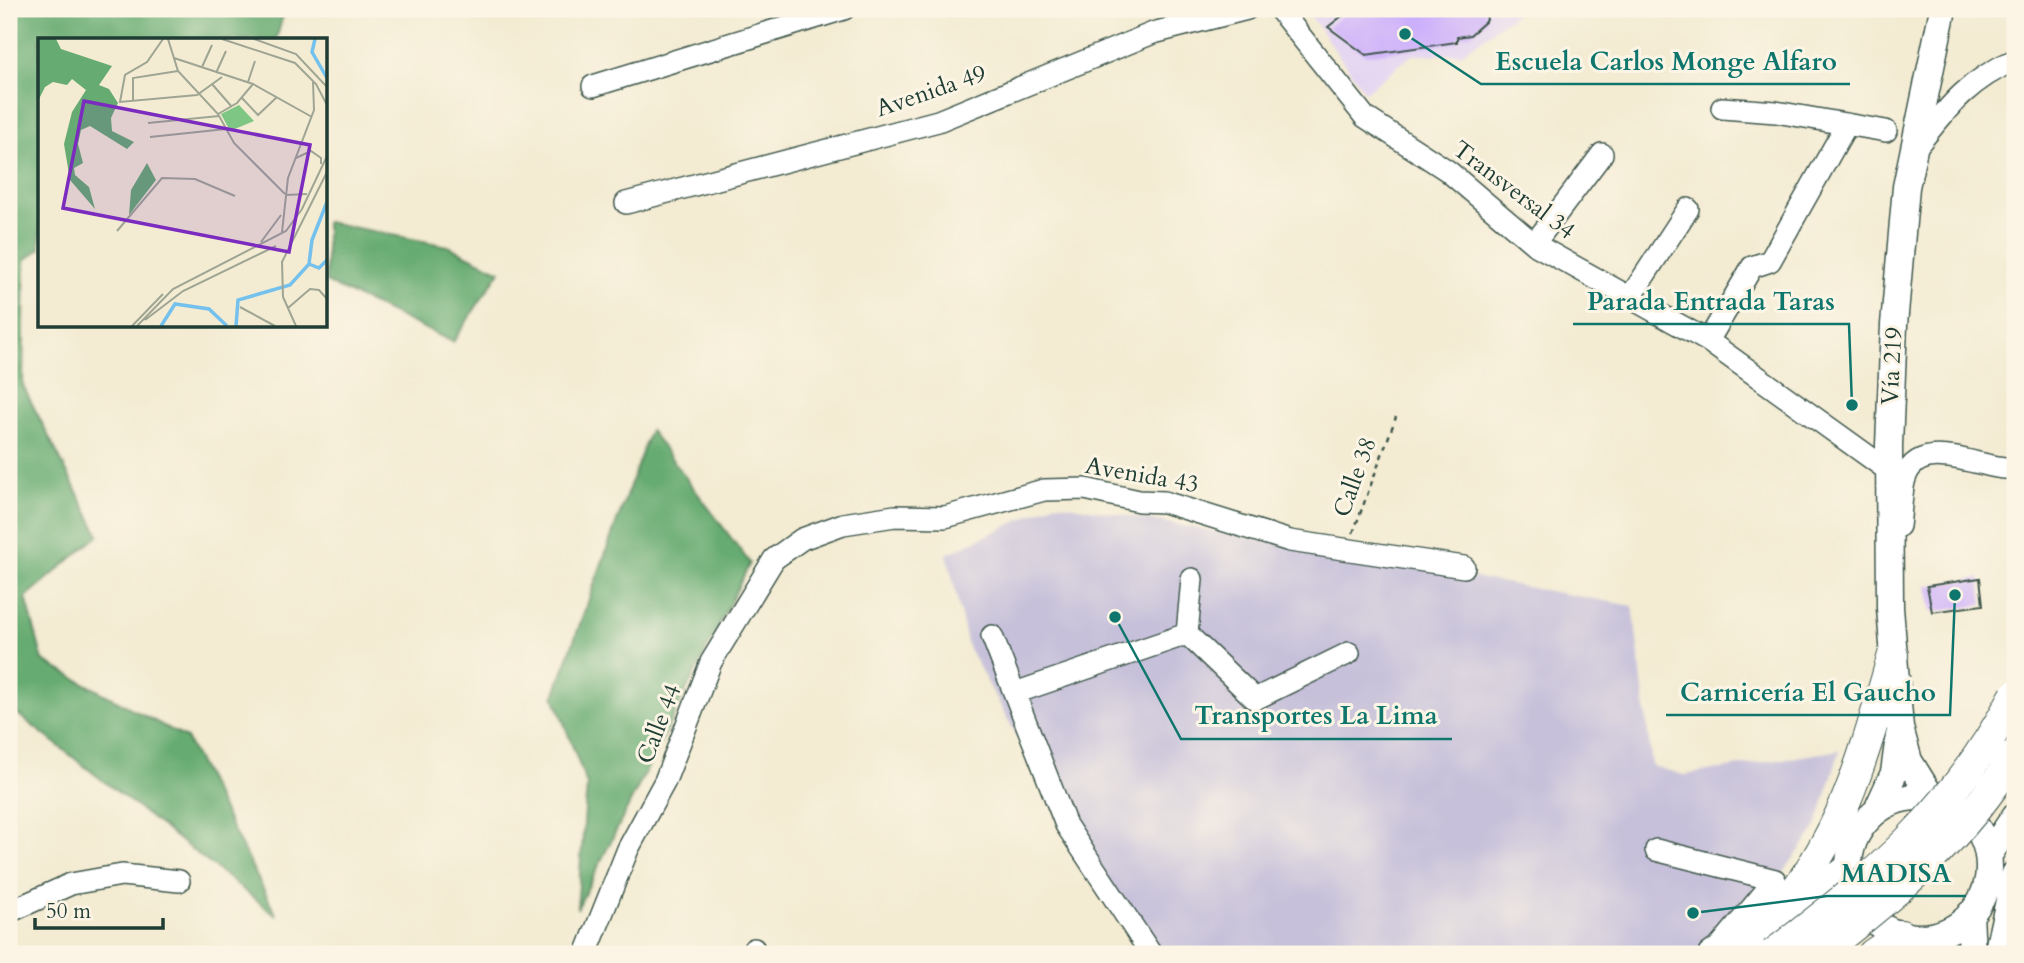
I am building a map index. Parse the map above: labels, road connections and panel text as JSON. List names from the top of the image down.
{
  "streets": {
    "main road": ["Vía 219"],
    "street": [
      "Avenida 49",
      "Transversal 34",
      "Avenida 43",
      "Calle 44"
    ],
    "path": ["Calle 38"]
  },
  "crossings": [
    ["Transversal 34", "Vía 219"],
    ["Avenida 43", "Calle 38"],
    ["Avenida 43", "Calle 44"]
  ],
  "places": [
    "Escuela Carlos Monge Alfaro",
    "Parada Entrada Taras",
    "Carnicería El Gaucho",
    "Transportes La Lima",
    "MADISA"
  ],
  "scale_bar": "50 m"
}
